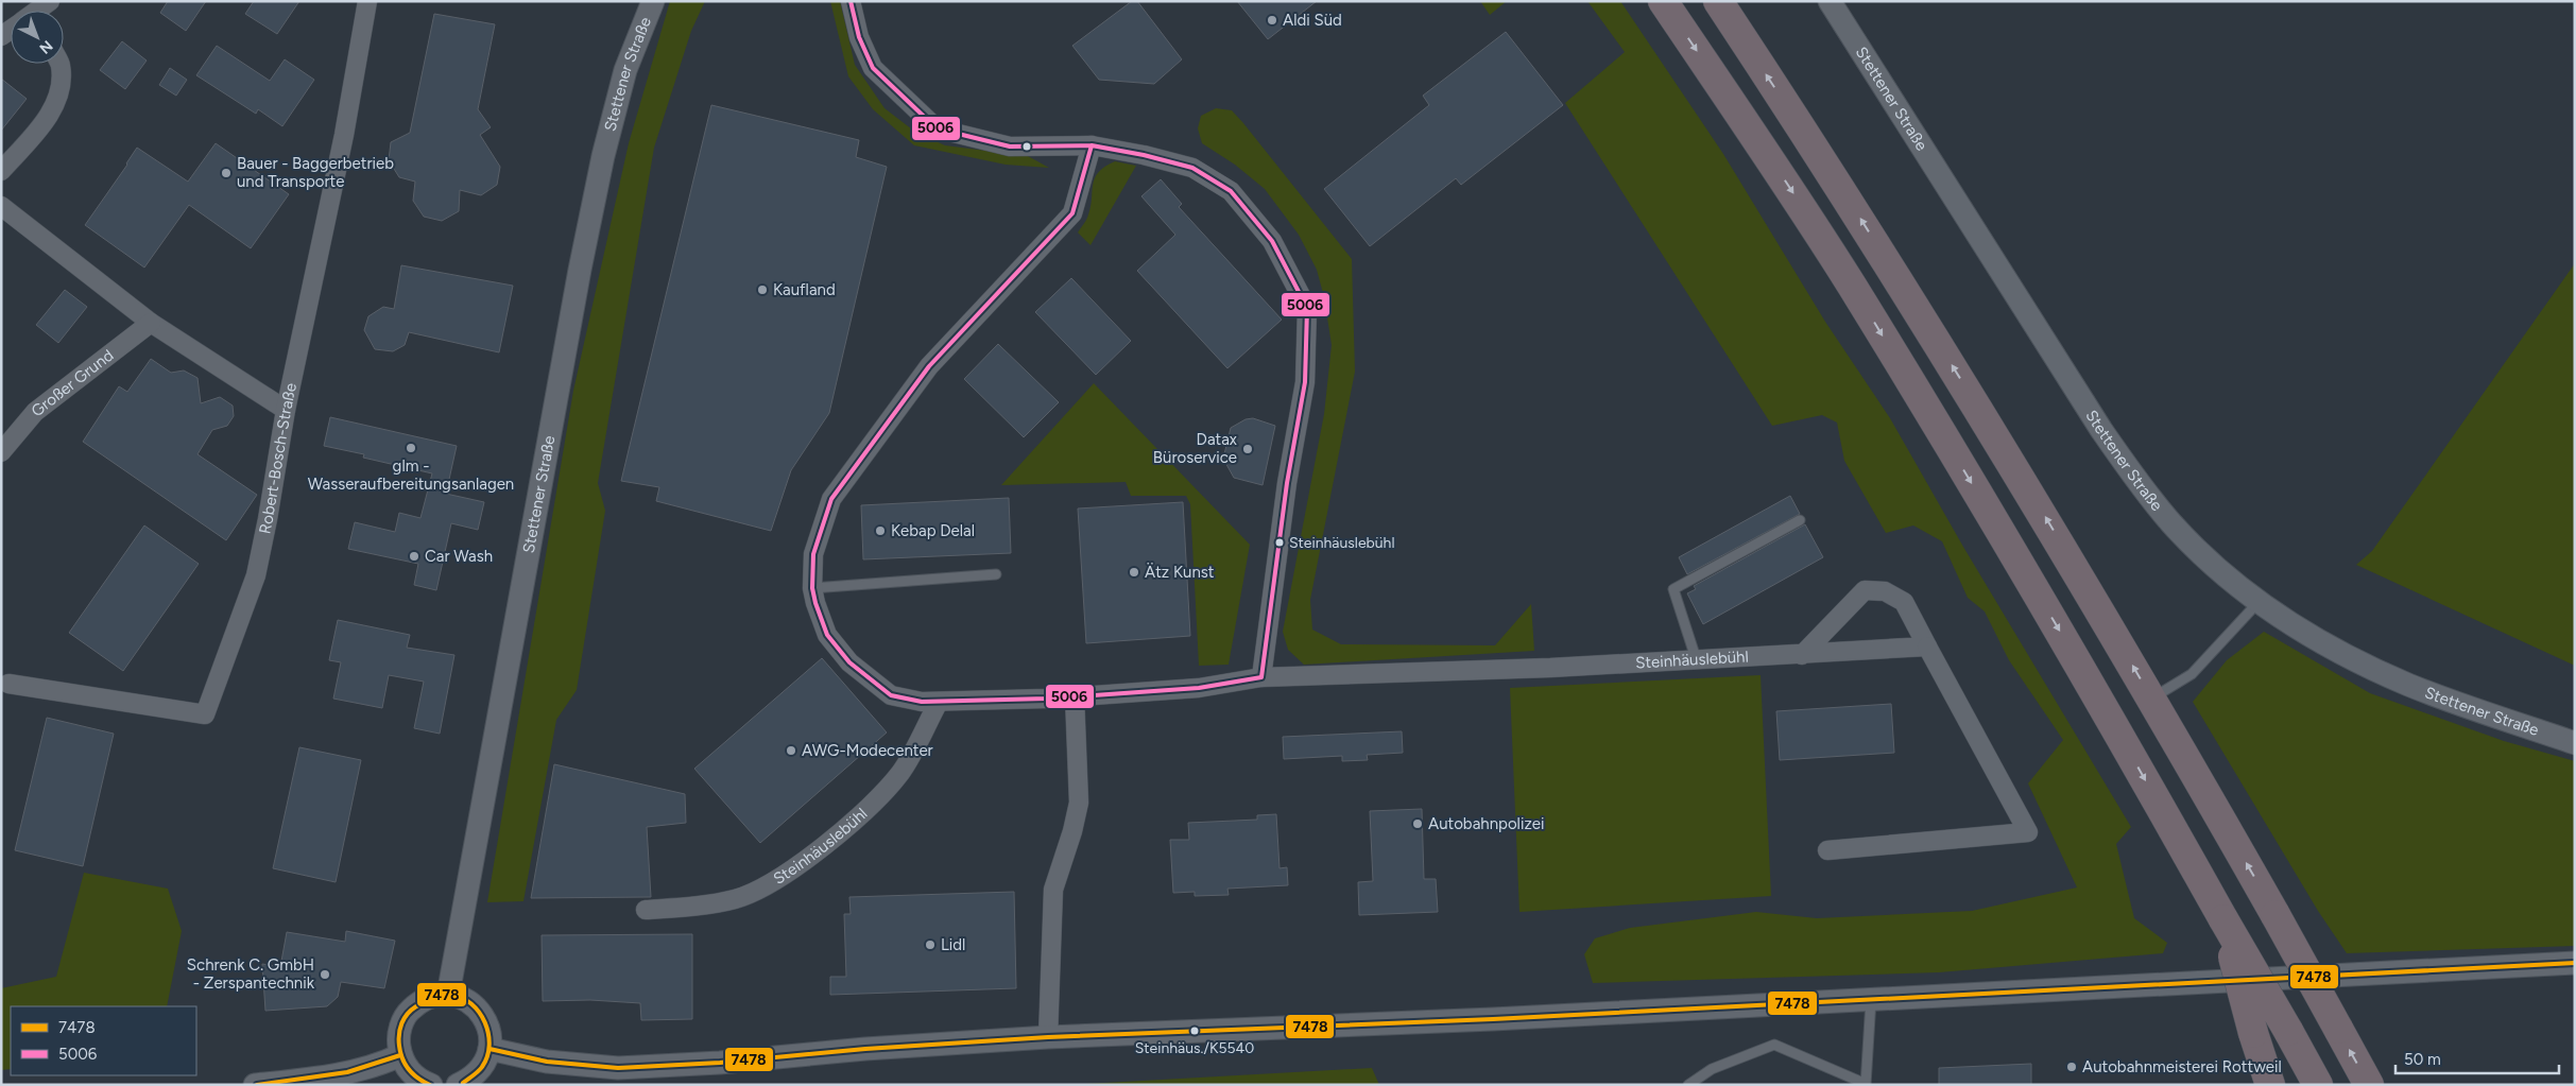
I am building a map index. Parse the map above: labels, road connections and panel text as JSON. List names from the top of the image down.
{
  "streets": {
    "street": [
      "Stettener Straße",
      "Großer Grund",
      "Robert-Bosch-Straße",
      "Steinhäuslebühl"
    ]
  },
  "places": [
    "Aldi Süd",
    "Bauer - Baggerbetrieb und Transporte",
    "Kaufland",
    "glm - Wasseraufbereitungsanlagen",
    "Datax Büroservice",
    "Kebap Delal",
    "Steinhäuslebühl",
    "Car Wash",
    "Ätz Kunst",
    "AWG-Modecenter",
    "Autobahnpolizei",
    "Lidl",
    "Schrenk C. GmbH - Zerspantechnik",
    "Steinhäus./K5540",
    "Autobahnmeisterei Rottweil"
  ],
  "lines": ["transit line 5006", "transit line 7478"],
  "legend": ["7478", "5006"],
  "scale_bar": "50 m",
  "north": "bottom right"
}
